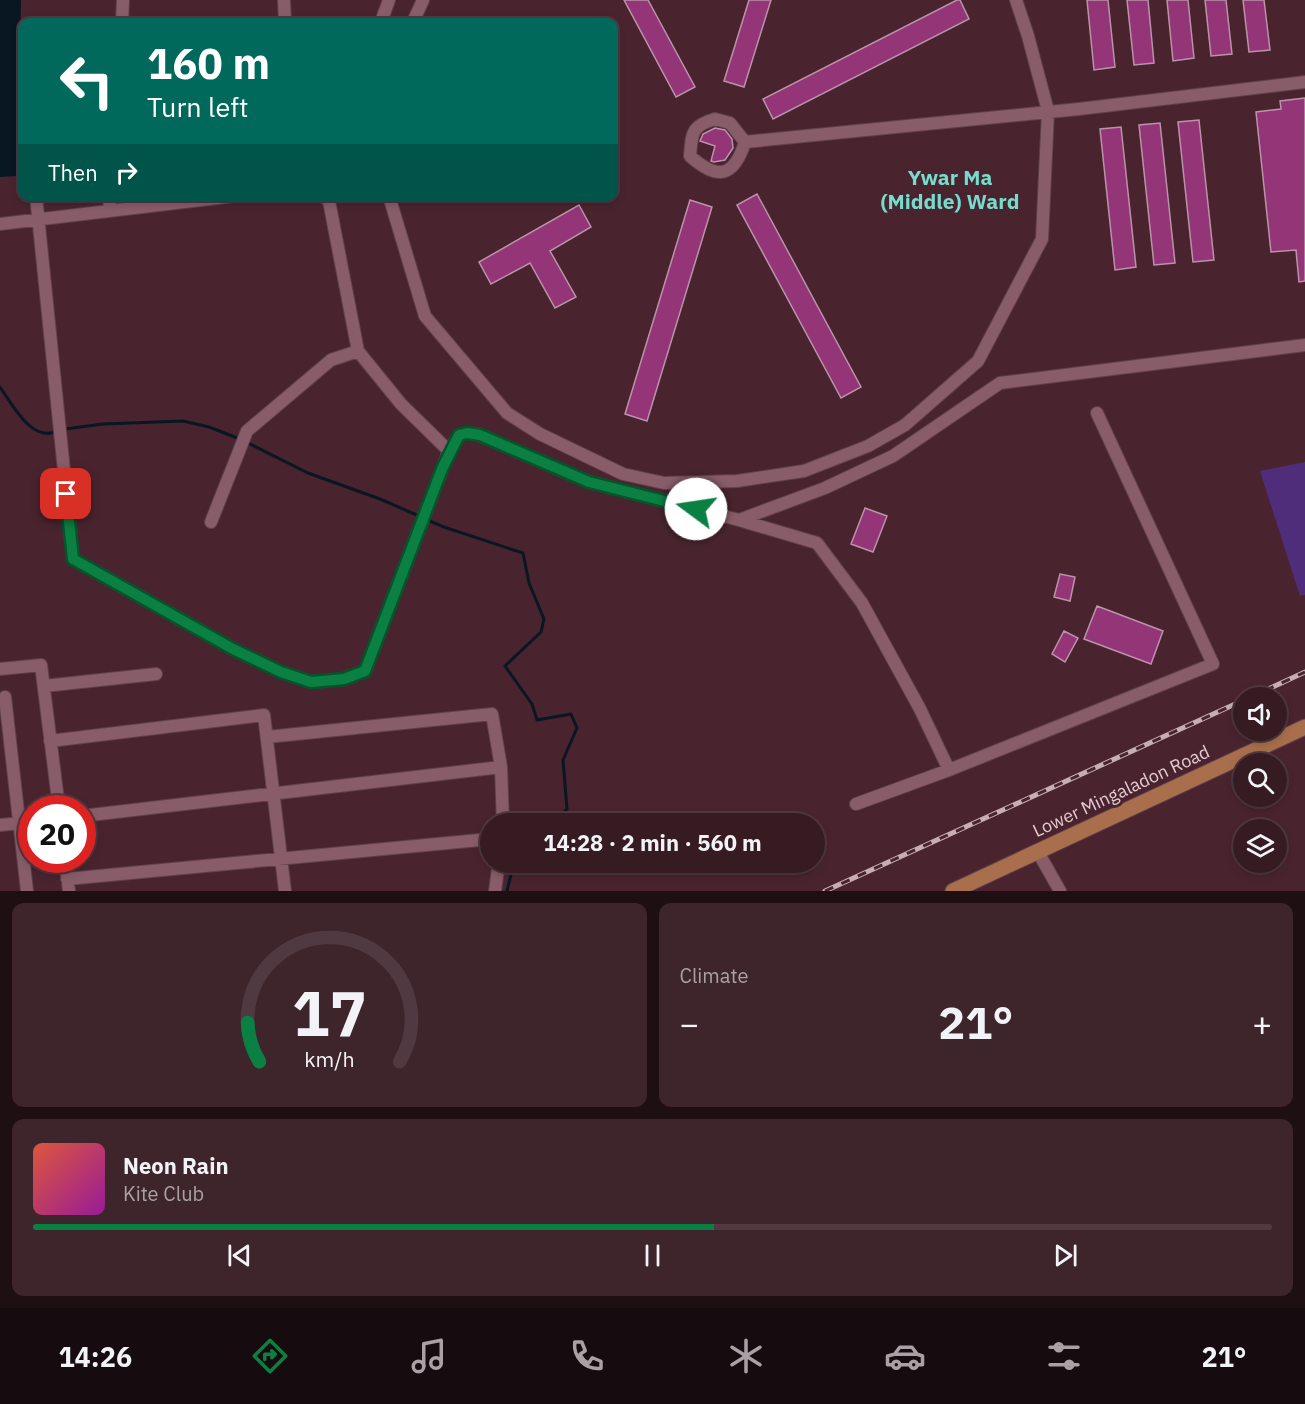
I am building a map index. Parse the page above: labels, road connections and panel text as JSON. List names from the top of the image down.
{
  "streets": {
    "main road": ["Lower Mingaladon Road"]
  },
  "districts": ["Ywar Ma (Middle) Ward"],
  "page": {
    "turn": ["160 m", "Turn left"],
    "then": "Then",
    "limit": "20",
    "trip": "14:28 · 2 min · 560 m",
    "tile": "Climate",
    "heat": ["−", "21°", "+"],
    "song": ["Neon Rain", "Kite Club"],
    "tabs": ["14:26", "21°"],
    "gauge": ["17", "km/h"]
  }
}
